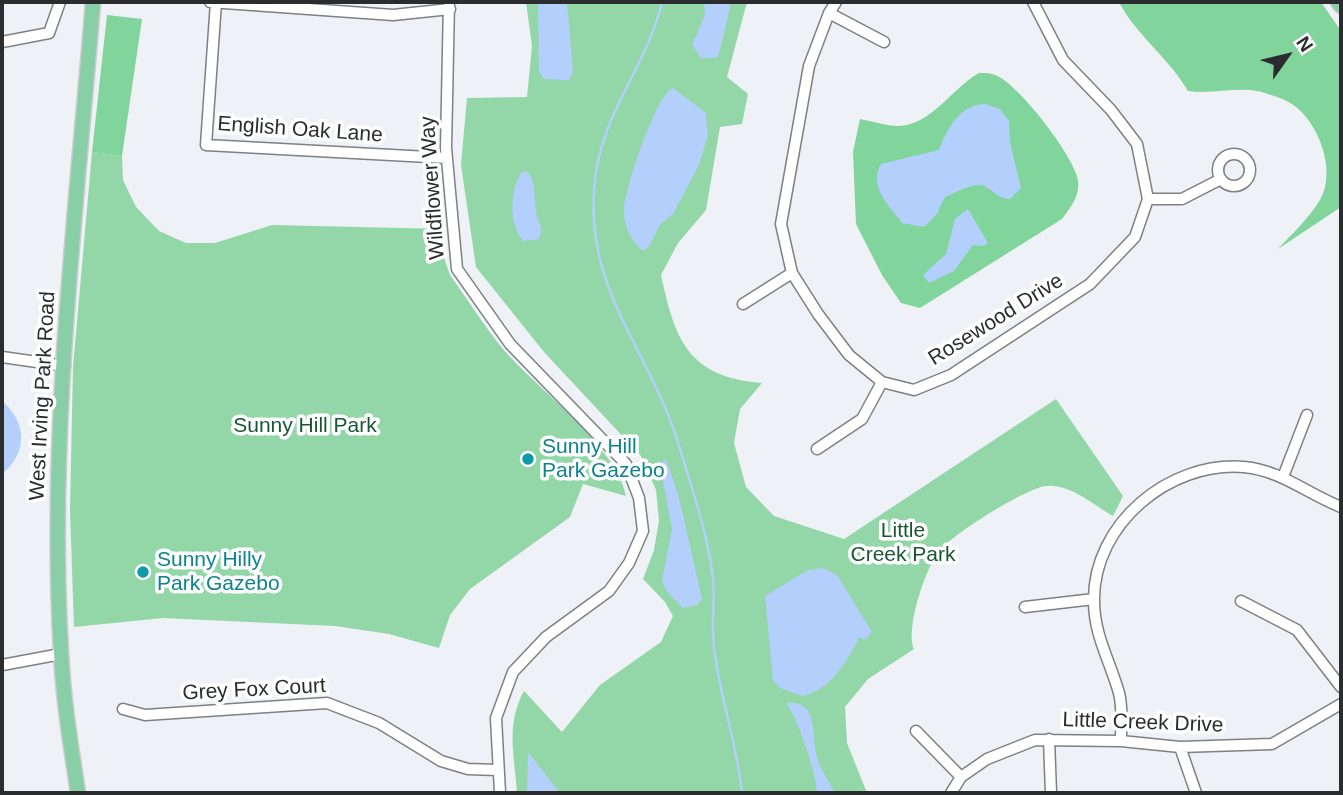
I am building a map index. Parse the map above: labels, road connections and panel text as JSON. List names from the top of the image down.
{
  "streets": {
    "main road": ["West Irving Park Road"],
    "street": [
      "English Oak Lane",
      "Wildflower Way",
      "Rosewood Drive",
      "Grey Fox Court",
      "Little Creek Drive"
    ]
  },
  "crossings": [
    ["English Oak Lane", "Wildflower Way"],
    ["Wildflower Way", "Grey Fox Court"]
  ],
  "parks": ["Sunny Hill Park", "Little Creek Park"],
  "places": ["Sunny Hill Park Gazebo", "Sunny Hilly Park Gazebo"],
  "north": "top right"
}
